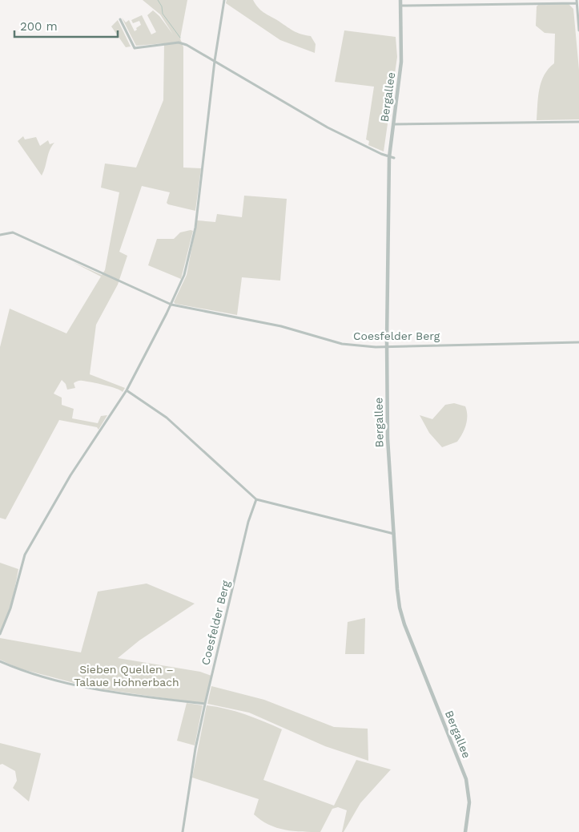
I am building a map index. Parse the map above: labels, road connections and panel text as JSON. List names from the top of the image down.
{
  "streets": {
    "street": ["Bergallee", "Coesfelder Berg"]
  },
  "crossings": [
    ["Bergallee", "Coesfelder Berg"]
  ],
  "parks": ["Sieben Quellen – Talaue Hohnerbach"],
  "scale_bar": "200 m"
}
